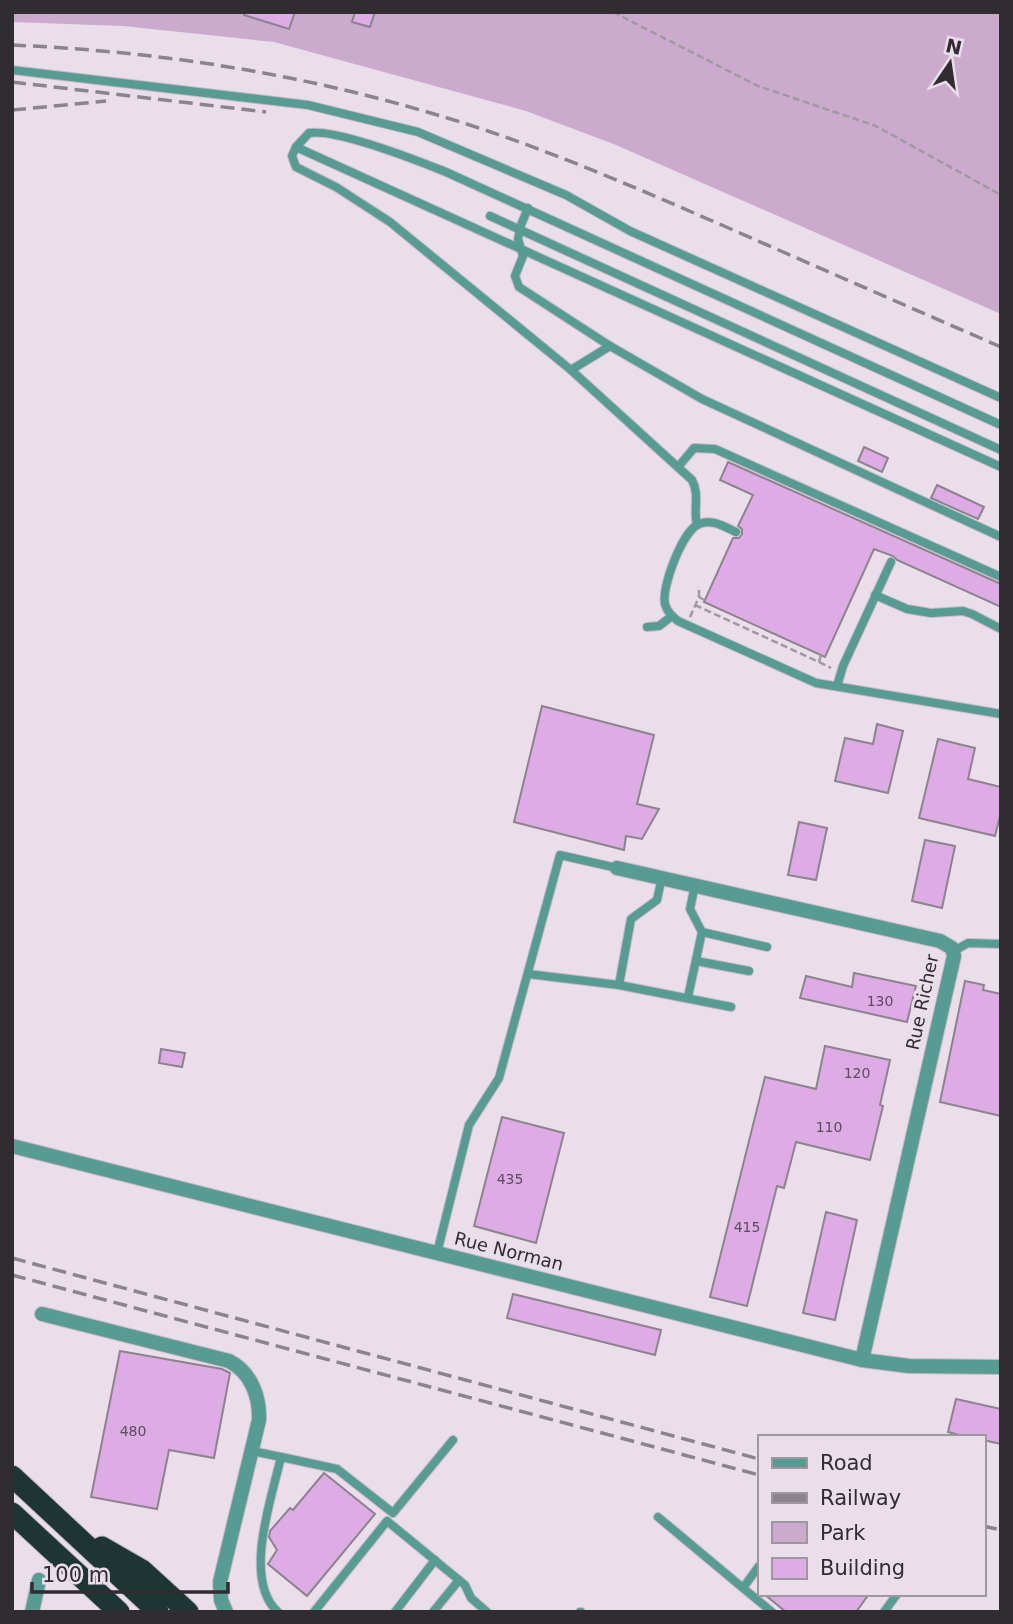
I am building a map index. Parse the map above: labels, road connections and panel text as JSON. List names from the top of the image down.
{
  "streets": {
    "street": ["Rue Richer", "Rue Norman"]
  },
  "crossings": [
    ["Rue Richer", "Rue Norman"]
  ],
  "house_numbers": [
    "130",
    "120",
    "110",
    "435",
    "415",
    "480"
  ],
  "legend": [
    "Road",
    "Railway",
    "Park",
    "Building"
  ],
  "scale_bar": "100 m",
  "north": "top"
}
